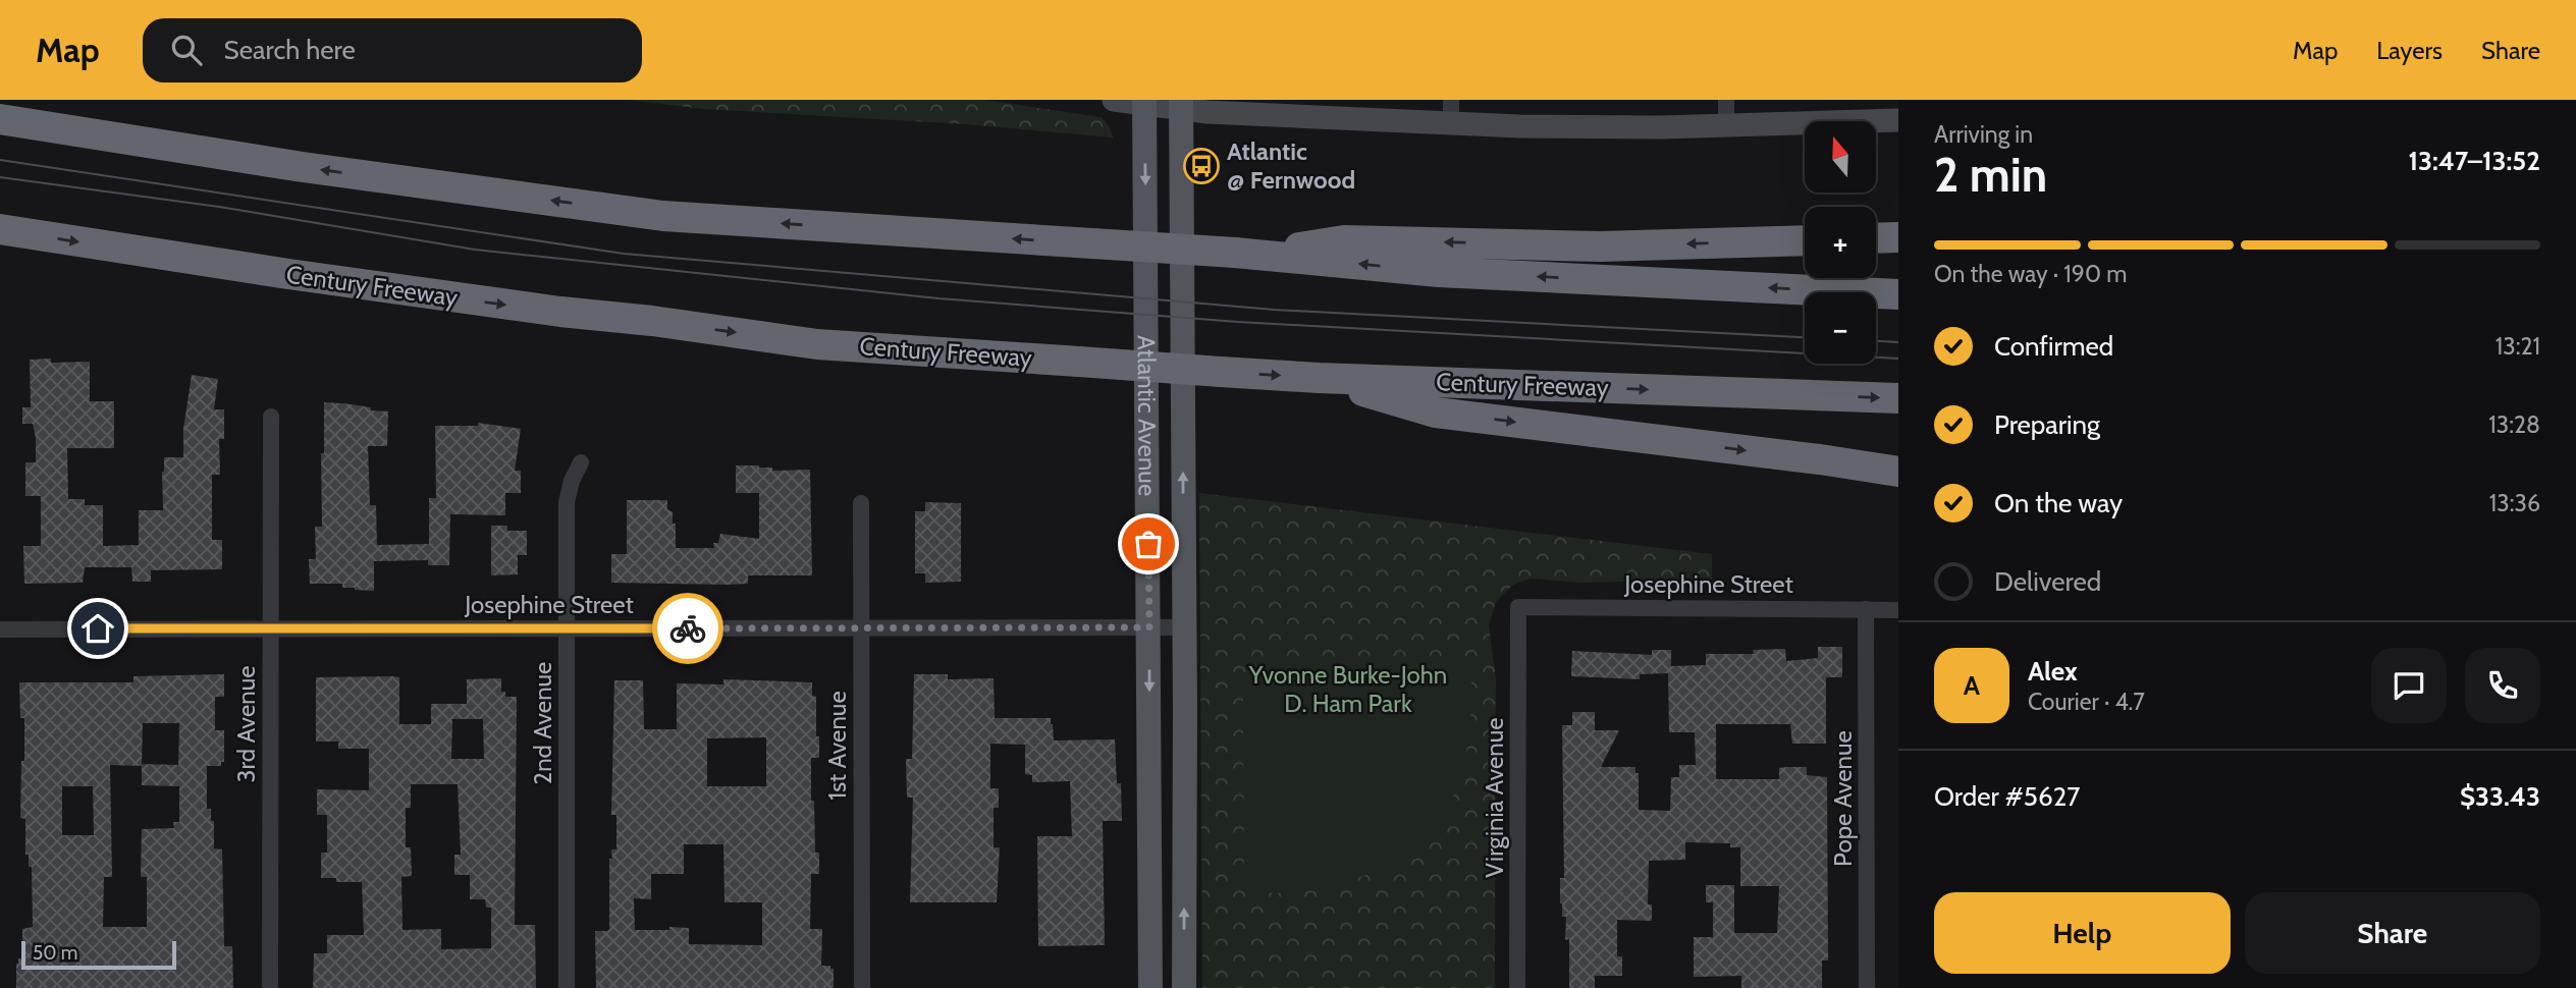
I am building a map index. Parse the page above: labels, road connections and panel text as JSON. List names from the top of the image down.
{
  "streets": {
    "highway": ["Century Freeway"],
    "main road": ["Atlantic Avenue"],
    "street": [
      "Josephine Street",
      "2nd Avenue",
      "3rd Avenue",
      "1st Avenue",
      "Virginia Avenue",
      "Pope Avenue"
    ]
  },
  "crossings": [
    ["Atlantic Avenue", "Josephine Street"],
    ["Josephine Street", "2nd Avenue"],
    ["Josephine Street", "3rd Avenue"],
    ["Josephine Street", "1st Avenue"],
    ["Josephine Street", "Virginia Avenue"],
    ["Josephine Street", "Pope Avenue"]
  ],
  "parks": ["Yvonne Burke-John D. Ham Park"],
  "places": {
    "bus stop": ["Atlantic @ Fernwood"]
  },
  "scale_bar": "50 m",
  "north": "top",
  "page": {
    "header": "Map",
    "search": "Search here",
    "nav": ["Map", "Layers", "Share"],
    "heading": ["2 min", "Arriving in", "13:47–13:52"],
    "panel": [
      "Alex",
      "Courier · 4.7",
      "Order #5627",
      "$33.43"
    ],
    "map_buttons": ["+", "−"],
    "bar": "On the way · 190 m",
    "list": [
      ["Confirmed", "13:21"],
      ["Preparing", "13:28"],
      ["On the way", "13:36"],
      "Delivered"
    ],
    "round": "A",
    "buttons": ["Help", "Share"],
    "scale": "50 m"
  }
}
